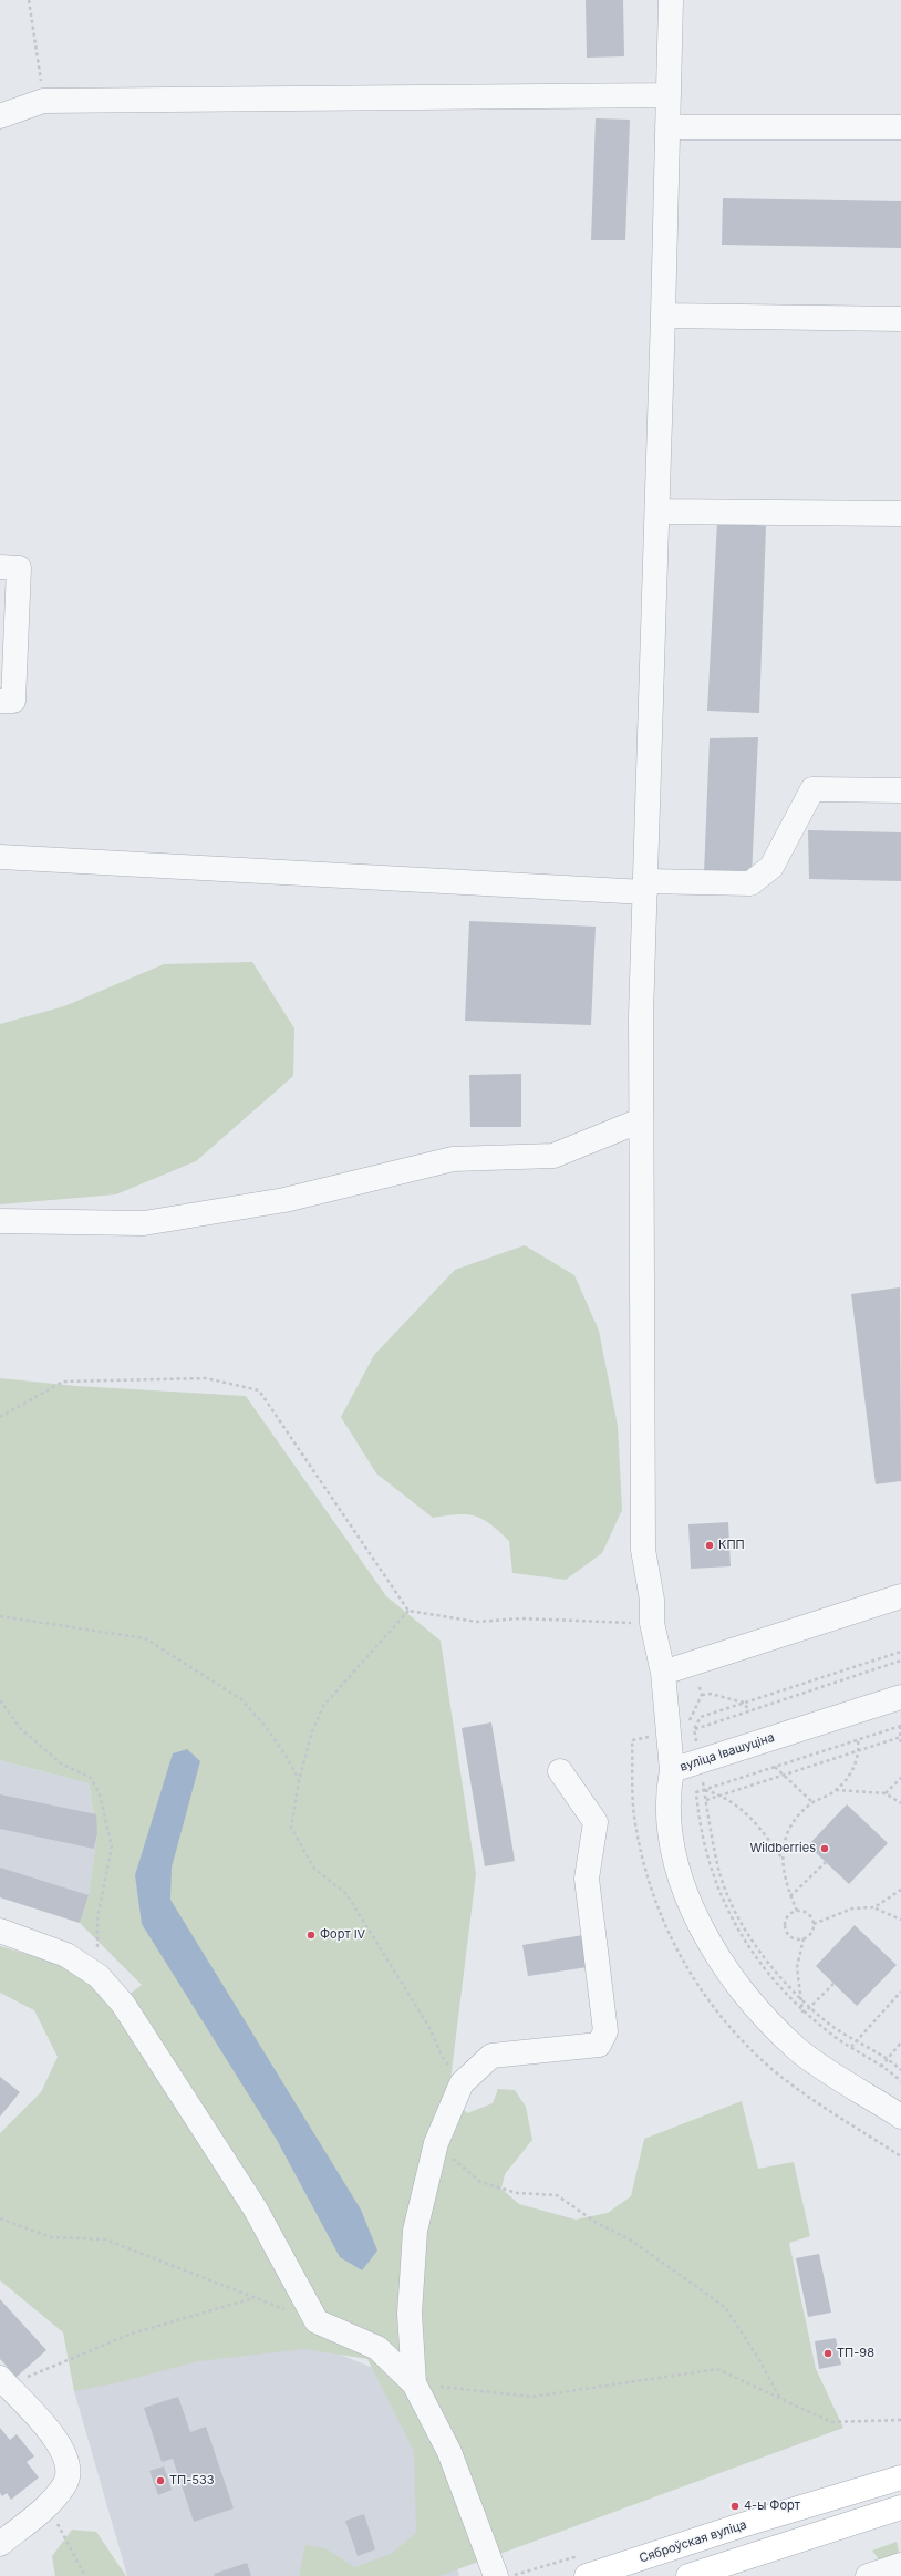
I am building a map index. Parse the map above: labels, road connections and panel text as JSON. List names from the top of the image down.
{
  "streets": {
    "main road": ["Сяброўская вуліца"],
    "street": ["вуліца Івашуціна"]
  },
  "places": [
    "КПП",
    "Wildberries",
    "Форт IV",
    "ТП-98",
    "ТП-533",
    "4-ы Форт"
  ]
}
